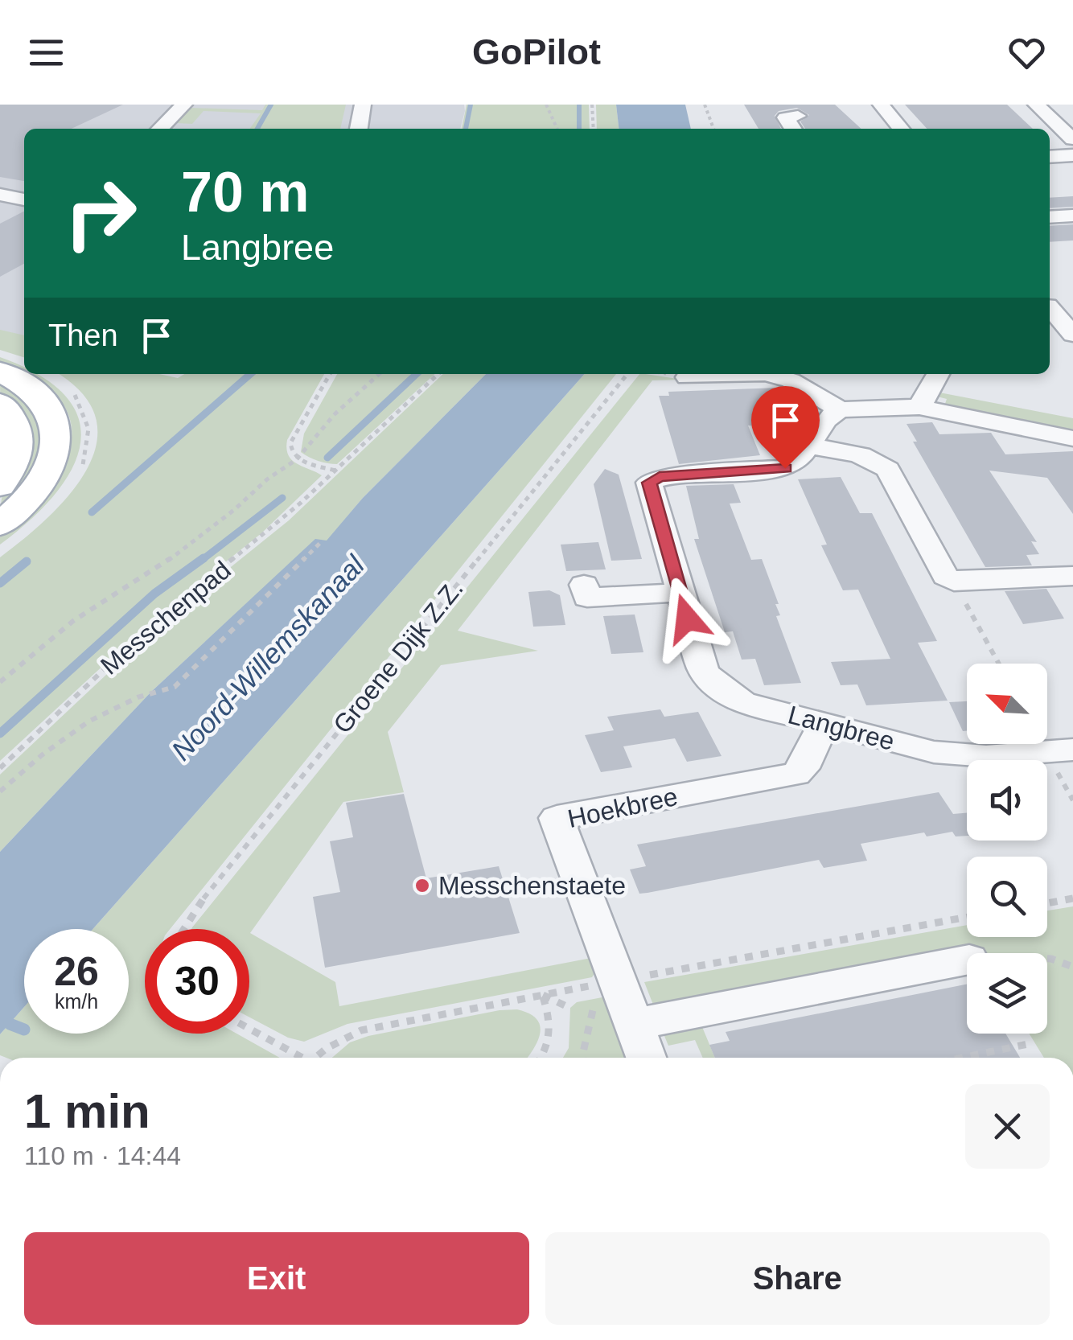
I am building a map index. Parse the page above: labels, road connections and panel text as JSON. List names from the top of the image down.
{
  "streets": {
    "street": ["Langbree", "Hoekbree"],
    "path": ["Messchenpad", "Groene Dijk Z.Z."]
  },
  "crossings": [
    ["Langbree", "Hoekbree"]
  ],
  "water": ["Noord-Willemskanaal"],
  "places": ["Messchenstaete"],
  "north": "top left",
  "page": {
    "header": "GoPilot",
    "turn": ["70 m", "Langbree"],
    "then": "Then",
    "speed": "26 km/h",
    "limit": "30",
    "heading": ["1 min", "110 m · 14:44"],
    "buttons": ["Exit", "Share"]
  }
}
